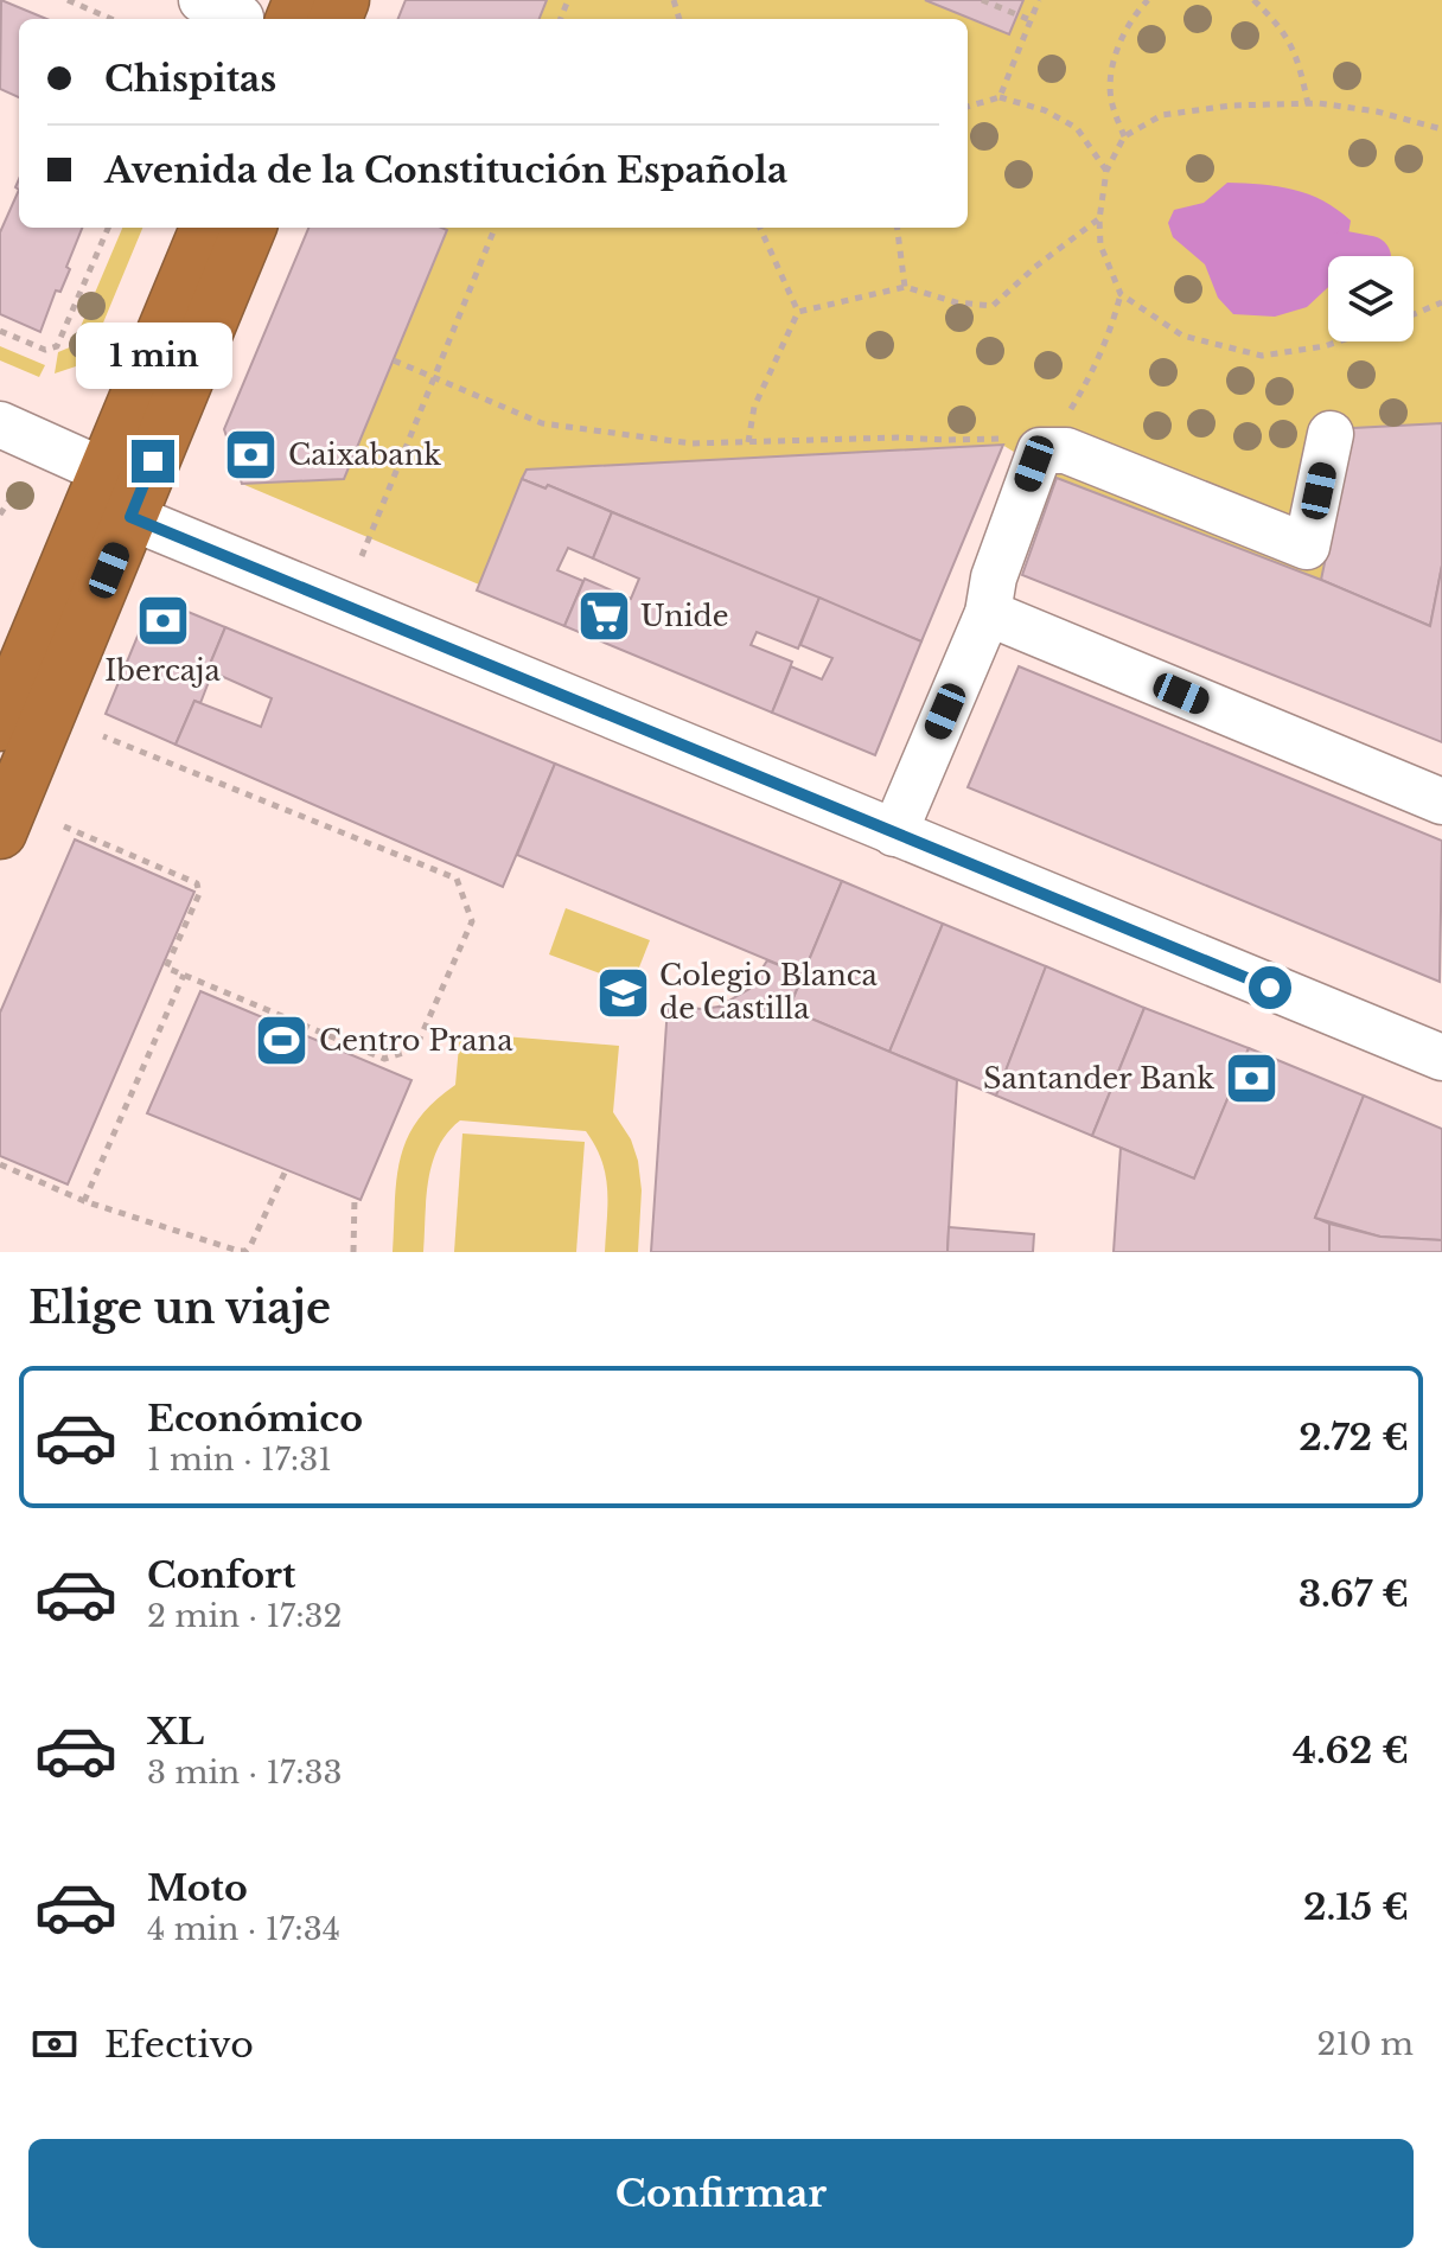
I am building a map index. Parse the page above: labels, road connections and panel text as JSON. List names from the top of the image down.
{
  "places": {
    "bank": ["Caixabank", "Ibercaja", "Santander Bank"],
    "supermarket": ["Unide"],
    "school or university": ["Colegio Blanca de Castilla"],
    "sports": ["Centro Prana"]
  },
  "page": {
    "banner": ["Chispitas", "Avenida de la Constitución Española"],
    "bubble": "1 min",
    "heading": "Elige un viaje",
    "list": [
      {
        "name": "Económico",
        "note": "1 min · 17:31",
        "value": "2.72 €"
      },
      {
        "name": "Confort",
        "note": "2 min · 17:32",
        "value": "3.67 €"
      },
      {
        "name": "XL",
        "note": "3 min · 17:33",
        "value": "4.62 €"
      },
      {
        "name": "Moto",
        "note": "4 min · 17:34",
        "value": "2.15 €"
      }
    ],
    "pay": ["Efectivo", "210 m"],
    "buttons": "Confirmar"
  }
}
